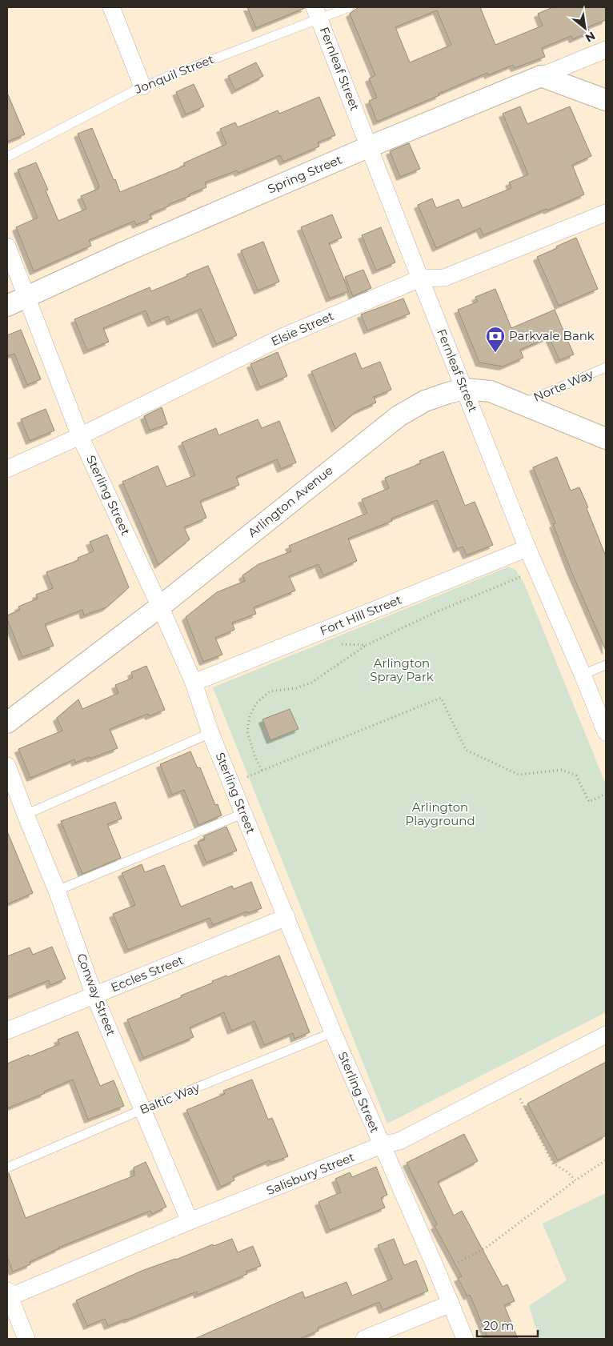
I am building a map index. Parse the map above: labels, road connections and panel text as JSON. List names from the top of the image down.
{
  "streets": {
    "street": [
      "Fernleaf Street",
      "Spring Street",
      "Elsie Street",
      "Sterling Street",
      "Arlington Avenue",
      "Fort Hill Street",
      "Eccles Street",
      "Conway Street",
      "Salisbury Street"
    ],
    "lane": ["Jonquil Street", "Norte Way", "Baltic Way"]
  },
  "crossings": [
    ["Fernleaf Street", "Jonquil Street"],
    ["Fernleaf Street", "Spring Street"],
    ["Fernleaf Street", "Elsie Street"],
    ["Fernleaf Street", "Arlington Avenue"],
    ["Fernleaf Street", "Fort Hill Street"],
    ["Spring Street", "Sterling Street"],
    ["Elsie Street", "Sterling Street"],
    ["Norte Way", "Arlington Avenue"],
    ["Sterling Street", "Arlington Avenue"],
    ["Sterling Street", "Fort Hill Street"],
    ["Sterling Street", "Eccles Street"],
    ["Sterling Street", "Baltic Way"],
    ["Sterling Street", "Salisbury Street"],
    ["Eccles Street", "Conway Street"],
    ["Conway Street", "Baltic Way"],
    ["Conway Street", "Salisbury Street"]
  ],
  "parks": ["Arlington Spray Park", "Arlington Playground"],
  "places": {
    "bank": ["Parkvale Bank"]
  },
  "scale_bar": "20 m",
  "north": "bottom right"
}
